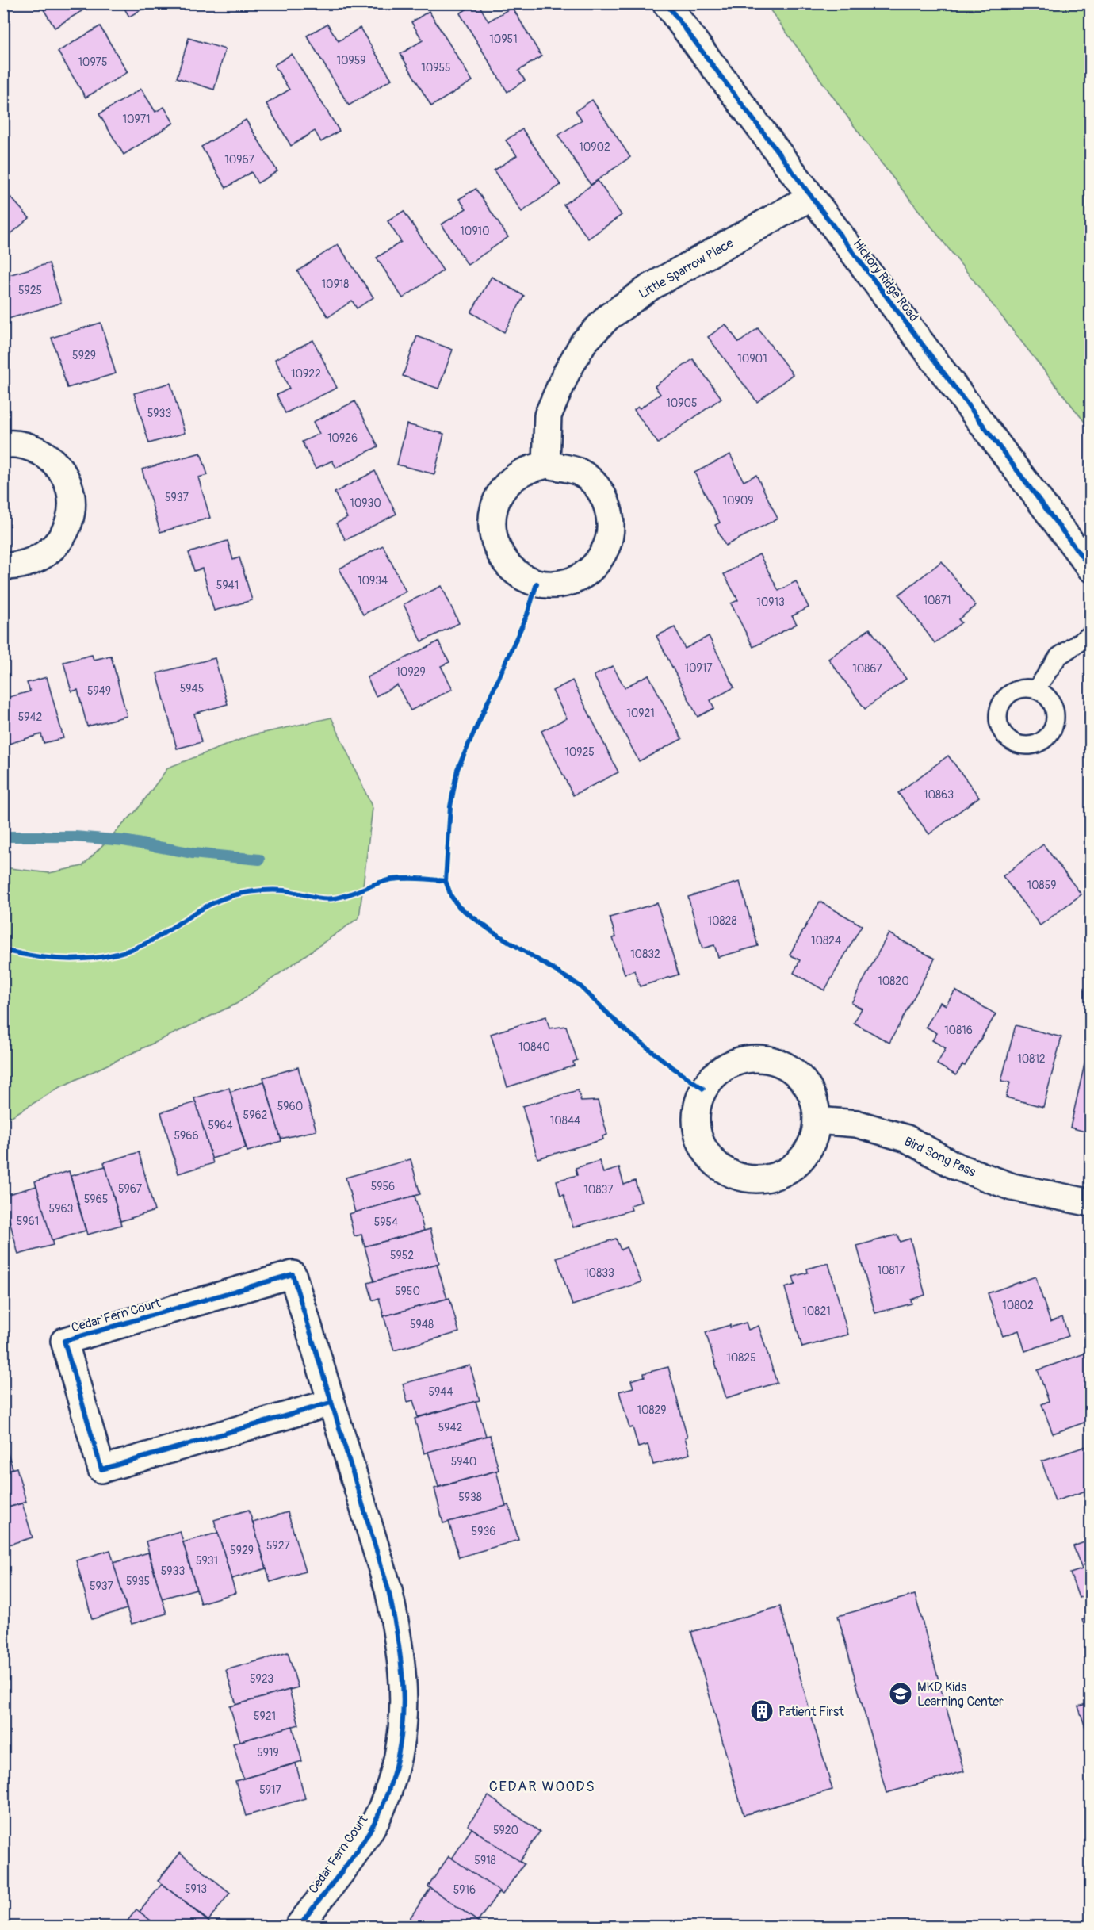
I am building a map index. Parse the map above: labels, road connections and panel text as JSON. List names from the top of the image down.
{
  "streets": {
    "street": [
      "Little Sparrow Place",
      "Hickory Ridge Road",
      "Bird Song Pass",
      "Cedar Fern Court"
    ]
  },
  "crossings": [
    ["Little Sparrow Place", "Hickory Ridge Road"]
  ],
  "districts": ["CEDAR WOODS"],
  "places": {
    "school or university": ["MKD Kids Learning Center"],
    "building": ["Patient First"]
  },
  "house_numbers": [
    "10951",
    "10959",
    "10975",
    "10955",
    "10971",
    "10902",
    "10967",
    "10910",
    "10918",
    "5925",
    "5929",
    "10901",
    "10922",
    "10905",
    "5933",
    "10926",
    "5937",
    "10909",
    "10930",
    "10934",
    "5941",
    "10871",
    "10913",
    "10917",
    "10867",
    "10929",
    "5945",
    "5949",
    "10921",
    "5942",
    "10925",
    "10863",
    "10859",
    "10828",
    "10824",
    "10832",
    "10820",
    "10816",
    "10840",
    "10812",
    "5960",
    "5962",
    "10844",
    "5964",
    "5966",
    "5956",
    "5967",
    "10837",
    "5965",
    "5963",
    "5961",
    "5954",
    "5952",
    "10817",
    "10833",
    "5950",
    "10802",
    "10821",
    "5948",
    "10825",
    "5944",
    "10829",
    "5942",
    "5940",
    "5938",
    "5936",
    "5927",
    "5929",
    "5931",
    "5933",
    "5935",
    "5937",
    "5923",
    "5921",
    "5919",
    "5917",
    "5920",
    "5918",
    "5913",
    "5916"
  ]
}
